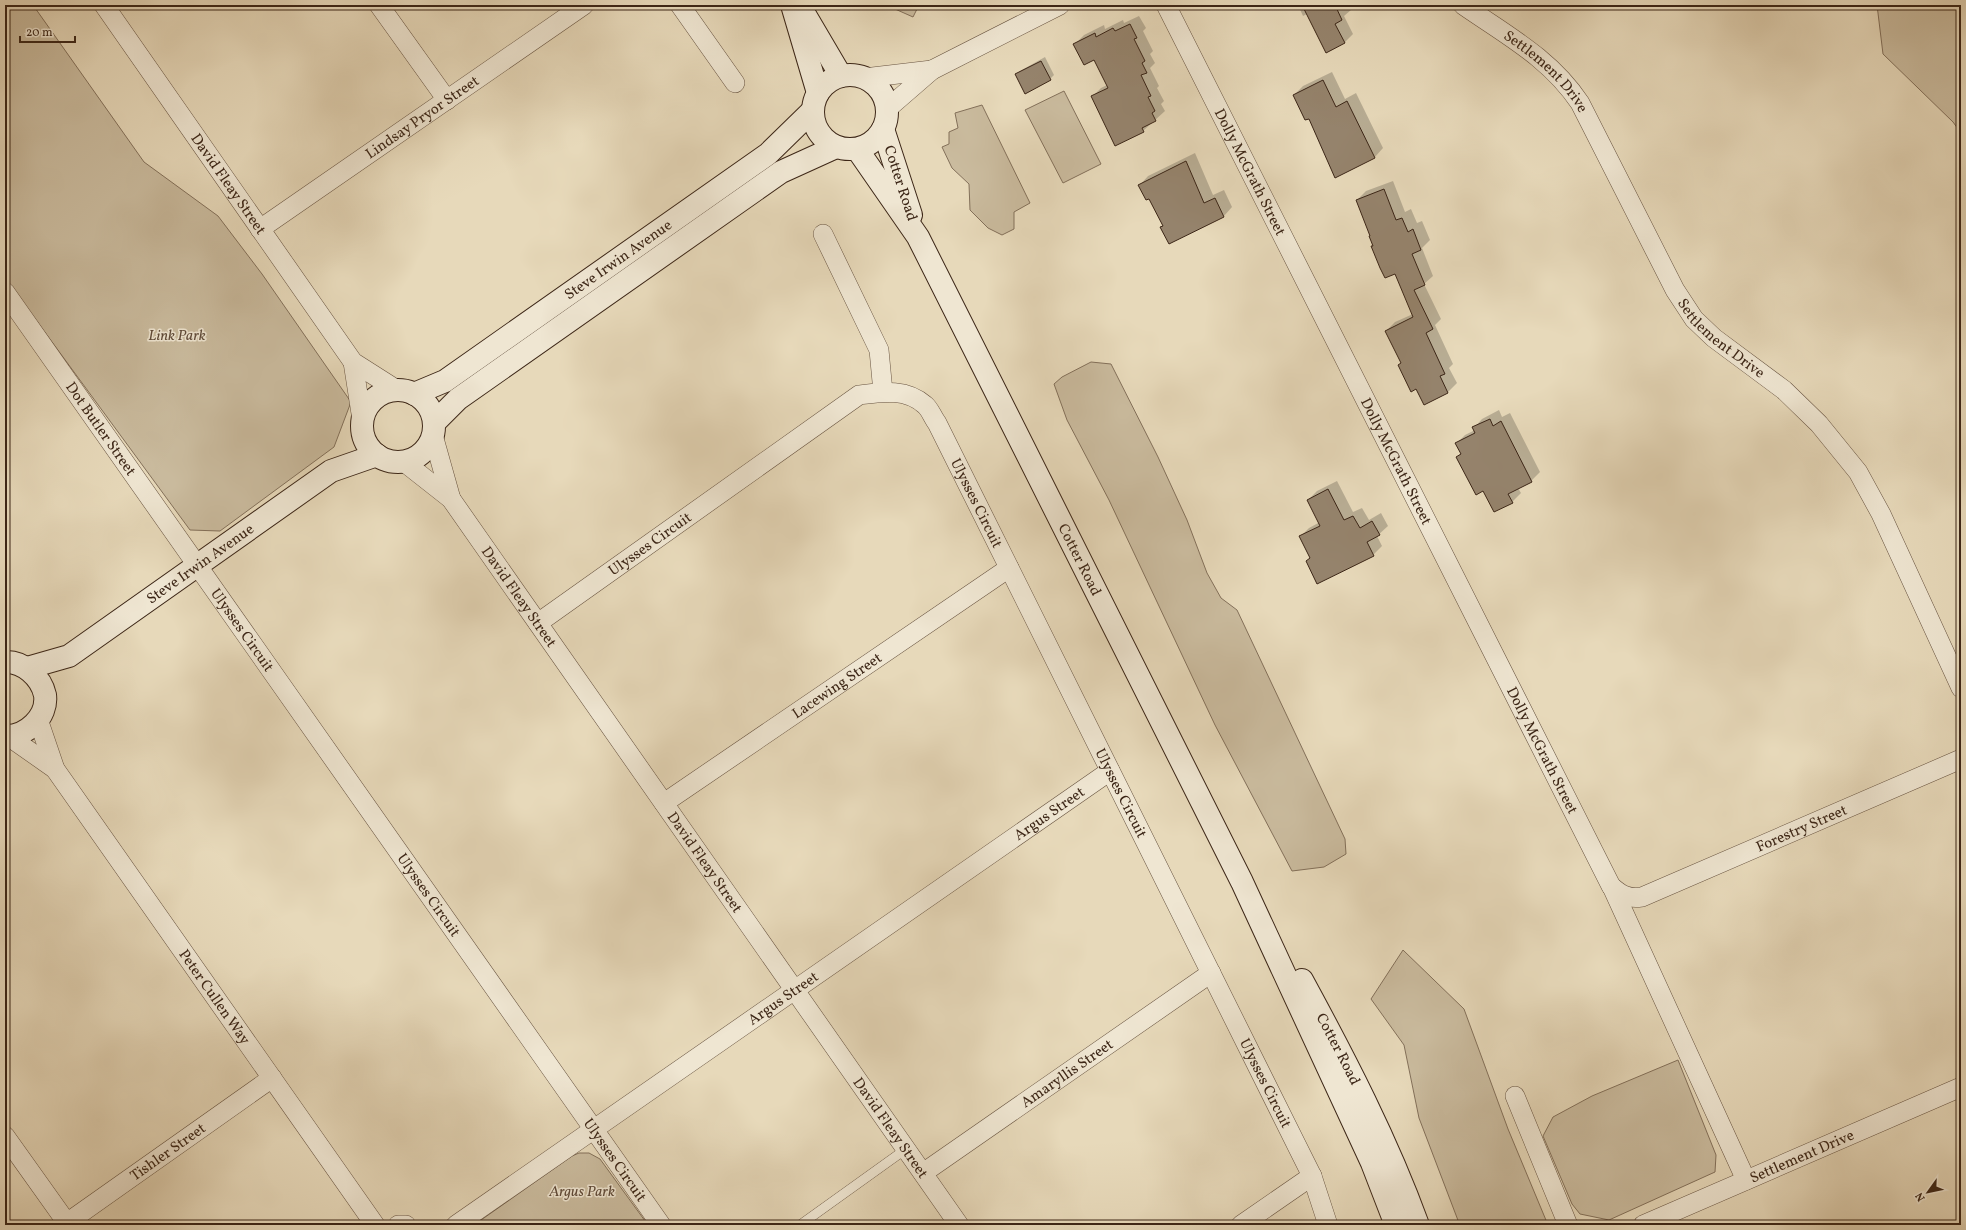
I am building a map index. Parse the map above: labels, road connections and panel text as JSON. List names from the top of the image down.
{
  "streets": {
    "main road": ["Cotter Road", "Steve Irwin Avenue", "Peter Cullen Way"],
    "street": [
      "Settlement Drive",
      "Lindsay Pryor Street",
      "Dolly McGrath Street",
      "David Fleay Street",
      "Dot Butler Street",
      "Ulysses Circuit",
      "Lacewing Street",
      "Argus Street",
      "Forestry Street",
      "Amaryllis Street",
      "Tishler Street"
    ]
  },
  "crossings": [
    ["Lindsay Pryor Street", "David Fleay Street"],
    ["Dolly McGrath Street", "Forestry Street"],
    ["Cotter Road", "Steve Irwin Avenue"],
    ["David Fleay Street", "Steve Irwin Avenue"],
    ["David Fleay Street", "Ulysses Circuit"],
    ["David Fleay Street", "Lacewing Street"],
    ["David Fleay Street", "Argus Street"],
    ["David Fleay Street", "Amaryllis Street"],
    ["Steve Irwin Avenue", "Dot Butler Street"],
    ["Steve Irwin Avenue", "Ulysses Circuit"],
    ["Dot Butler Street", "Ulysses Circuit"],
    ["Ulysses Circuit", "Lacewing Street"],
    ["Ulysses Circuit", "Argus Street"],
    ["Ulysses Circuit", "Amaryllis Street"],
    ["Peter Cullen Way", "Tishler Street"]
  ],
  "parks": ["Link Park", "Argus Park"],
  "scale_bar": "20 m",
  "north": "bottom left"
}
